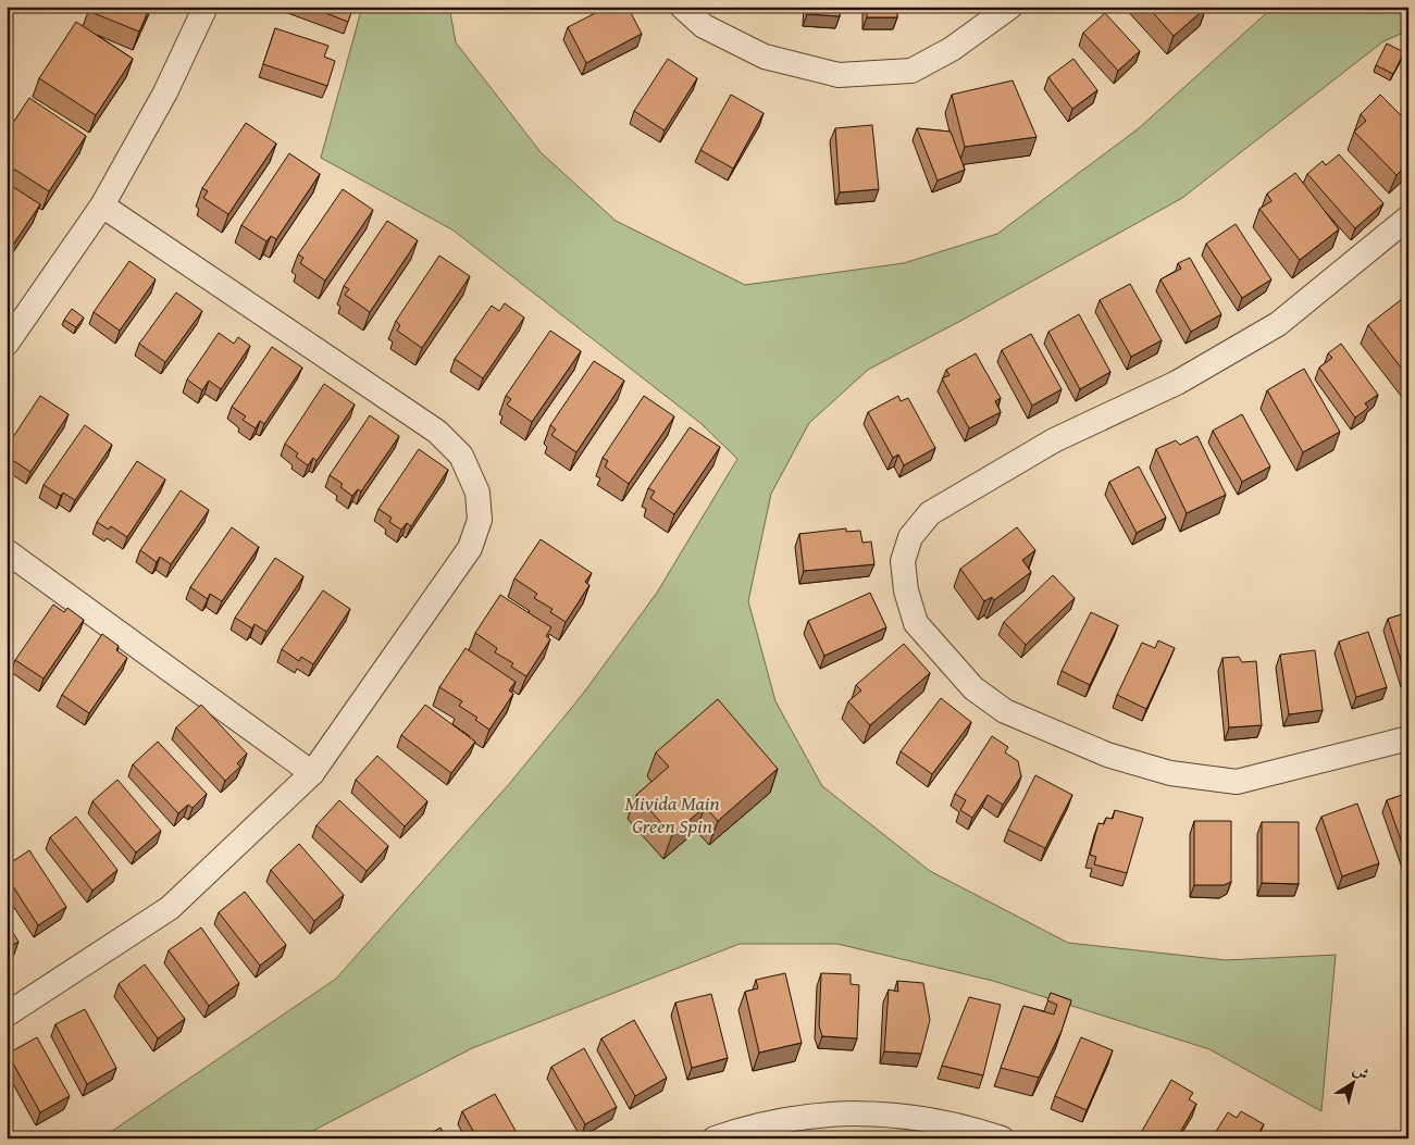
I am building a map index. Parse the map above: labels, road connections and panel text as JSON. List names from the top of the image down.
{
  "parks": ["Mivida Main Green Spin"],
  "north": "top right"
}
